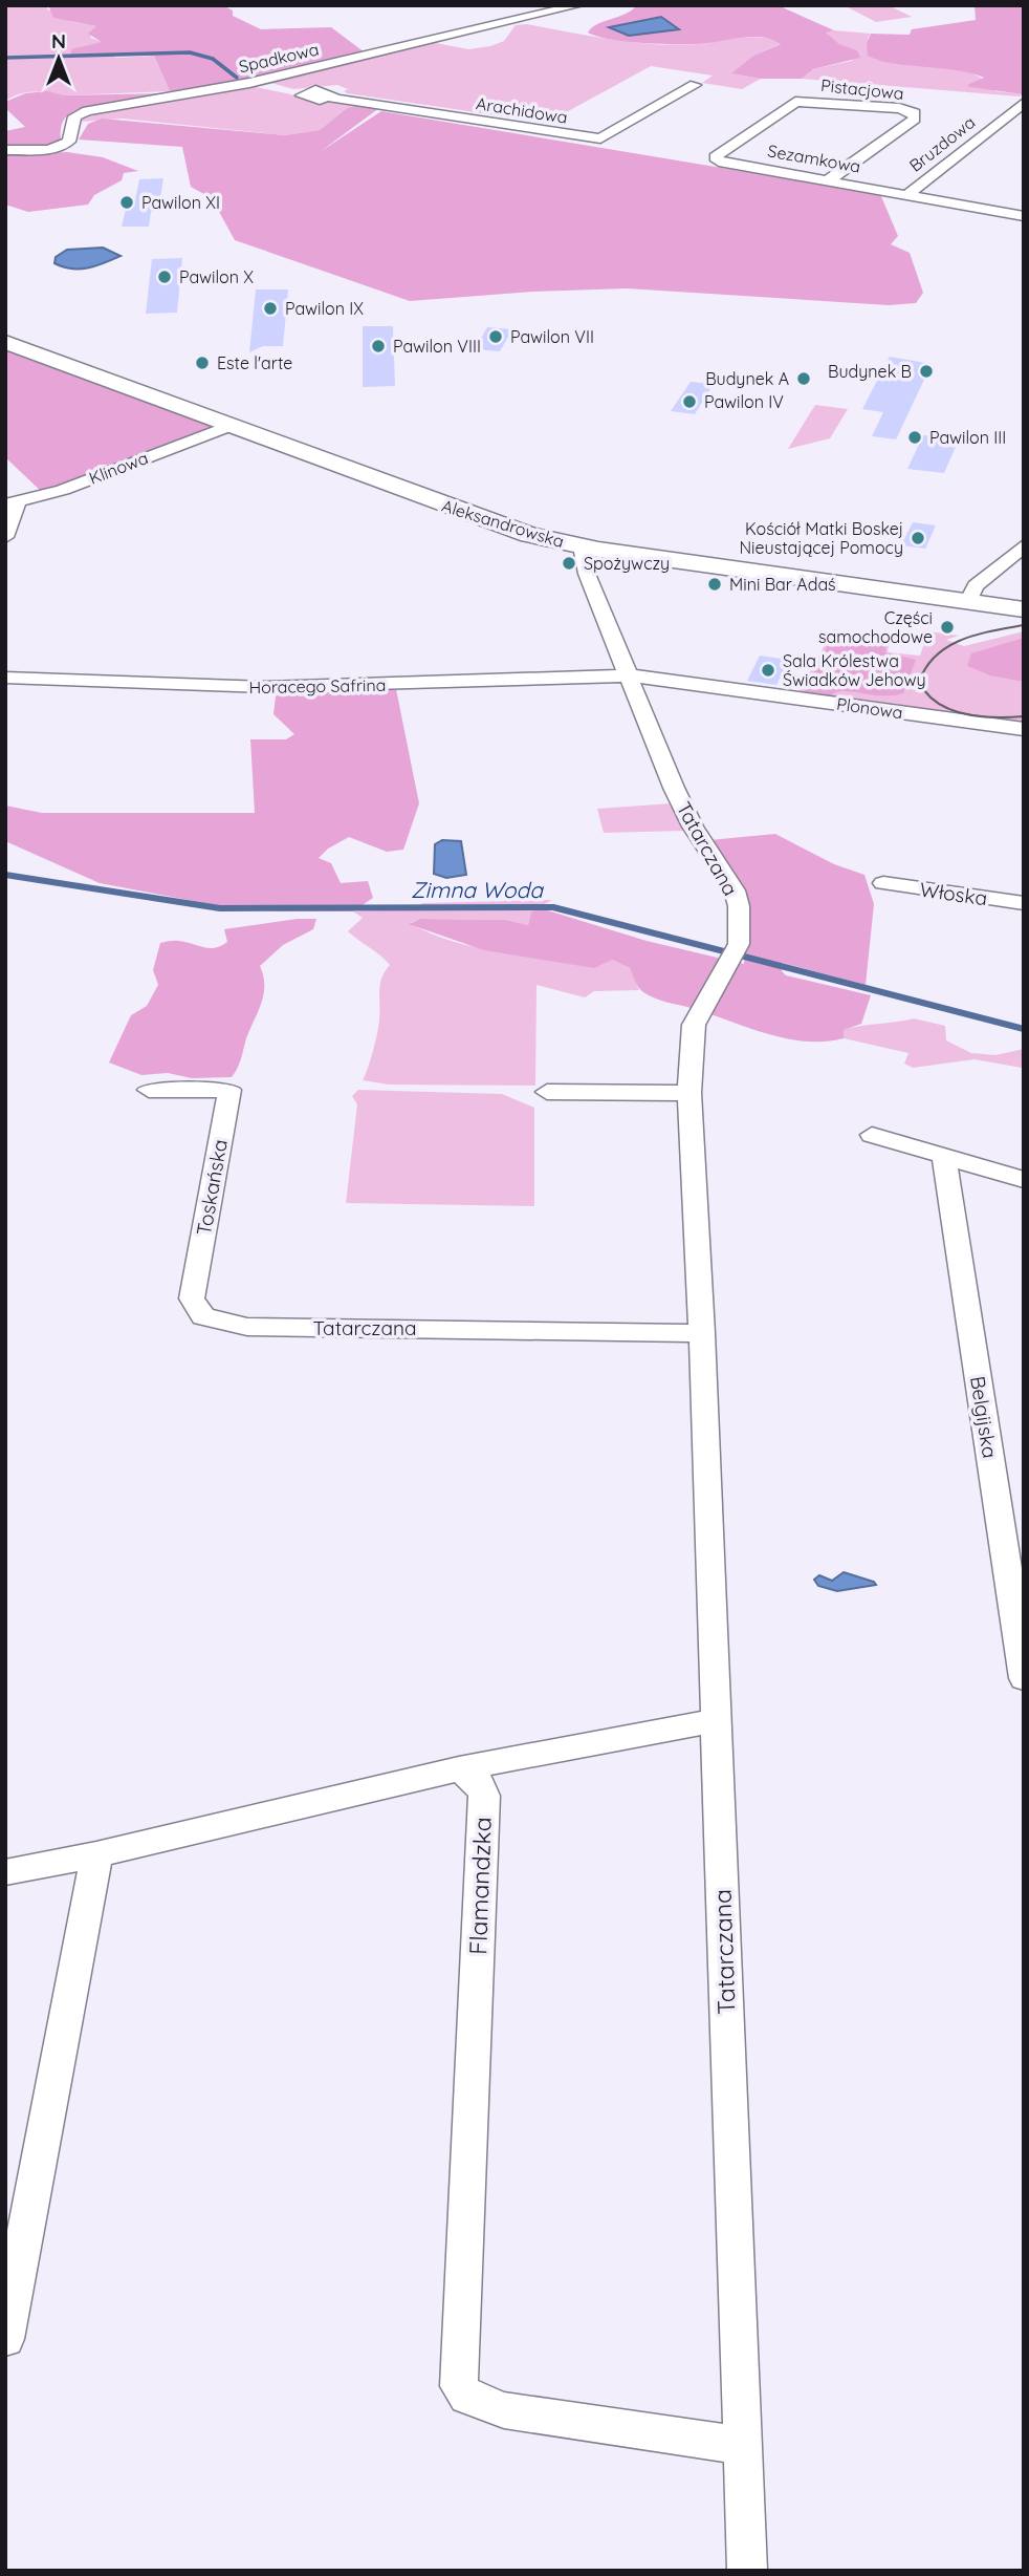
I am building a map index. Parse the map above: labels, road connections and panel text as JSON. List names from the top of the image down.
{
  "streets": {
    "main road": ["Aleksandrowska"],
    "street": [
      "Spadkowa",
      "Pistacjowa",
      "Arachidowa",
      "Bruzdowa",
      "Sezamkowa",
      "Klinowa",
      "Horacego Safrina",
      "Plonowa",
      "Tatarczana",
      "Włoska",
      "Toskańska",
      "Belgijska",
      "Flamandzka"
    ]
  },
  "crossings": [
    ["Spadkowa", "Arachidowa"],
    ["Pistacjowa", "Sezamkowa"],
    ["Bruzdowa", "Sezamkowa"],
    ["Klinowa", "Aleksandrowska"],
    ["Aleksandrowska", "Tatarczana"],
    ["Horacego Safrina", "Plonowa"],
    ["Horacego Safrina", "Tatarczana"],
    ["Plonowa", "Tatarczana"],
    ["Tatarczana", "Toskańska"],
    ["Tatarczana", "Flamandzka"]
  ],
  "water": ["Zimna Woda"],
  "places": [
    "Pawilon XI",
    "Pawilon X",
    "Pawilon IX",
    "Pawilon VII",
    "Pawilon VIII",
    "Este l'arte",
    "Budynek B",
    "Budynek A",
    "Pawilon IV",
    "Pawilon III",
    "Kościół Matki Boskej Nieustającej Pomocy",
    "Spożywczy",
    "Mini Bar Adaś",
    "Części samochodowe",
    "Sala Królestwa Świadków Jehowy"
  ],
  "north": "top"
}
